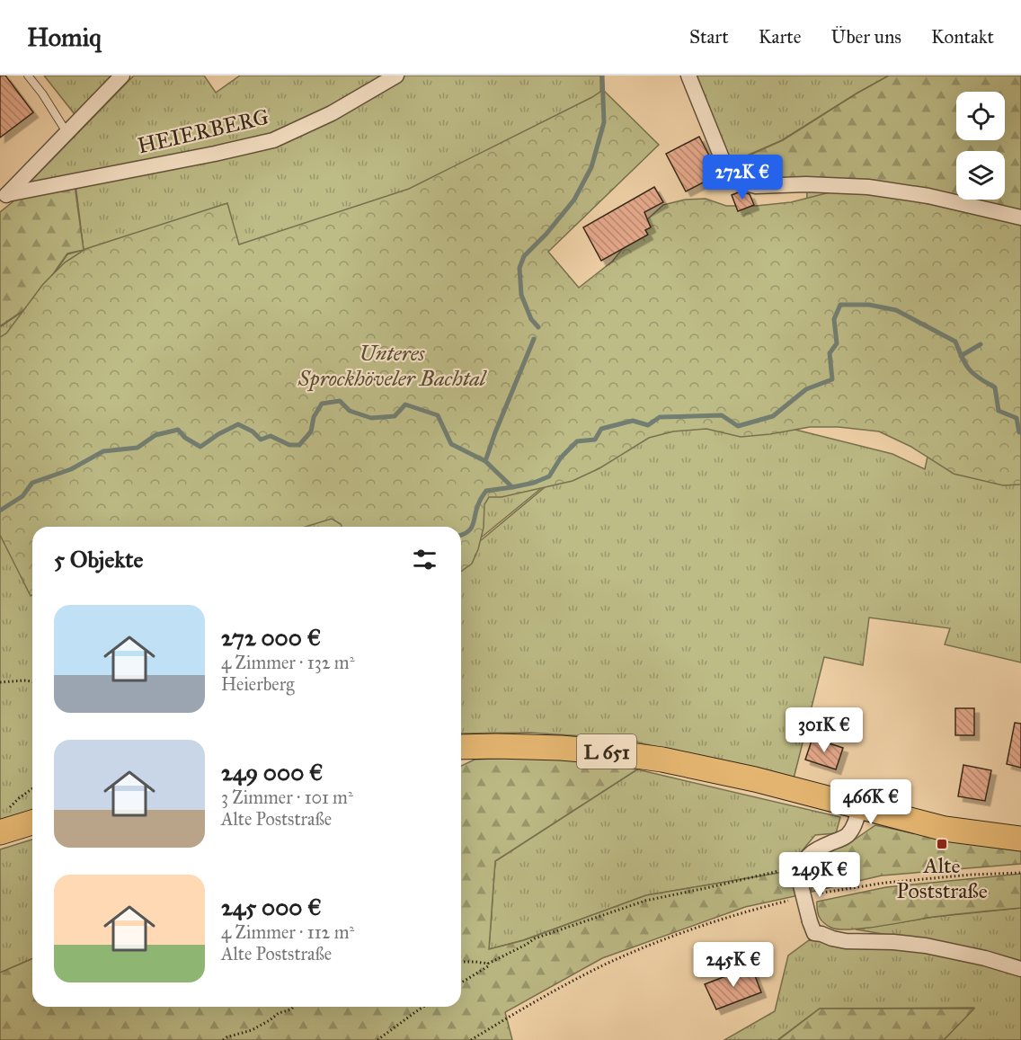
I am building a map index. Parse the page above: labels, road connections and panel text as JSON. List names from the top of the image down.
{
  "streets": {
    "main road": ["L 651"],
    "street": ["HEIERBERG"]
  },
  "parks": ["Unteres Sprockhöveler Bachtal"],
  "places": {
    "transit": ["Alte Poststraße"]
  },
  "page": {
    "header": "Homiq",
    "nav": [
      "Start",
      "Karte",
      "Über uns",
      "Kontakt"
    ],
    "price": [
      "272K €",
      "301K €",
      "466K €",
      "249K €",
      "245K €"
    ],
    "heading": "5 Objekte",
    "list": [
      {
        "name": "272 000 €",
        "note": "4 Zimmer · 132 m² · Heierberg"
      },
      {
        "name": "249 000 €",
        "note": "3 Zimmer · 101 m² · Alte Poststraße"
      },
      {
        "name": "245 000 €",
        "note": "4 Zimmer · 112 m² · Alte Poststraße"
      }
    ]
  }
}
